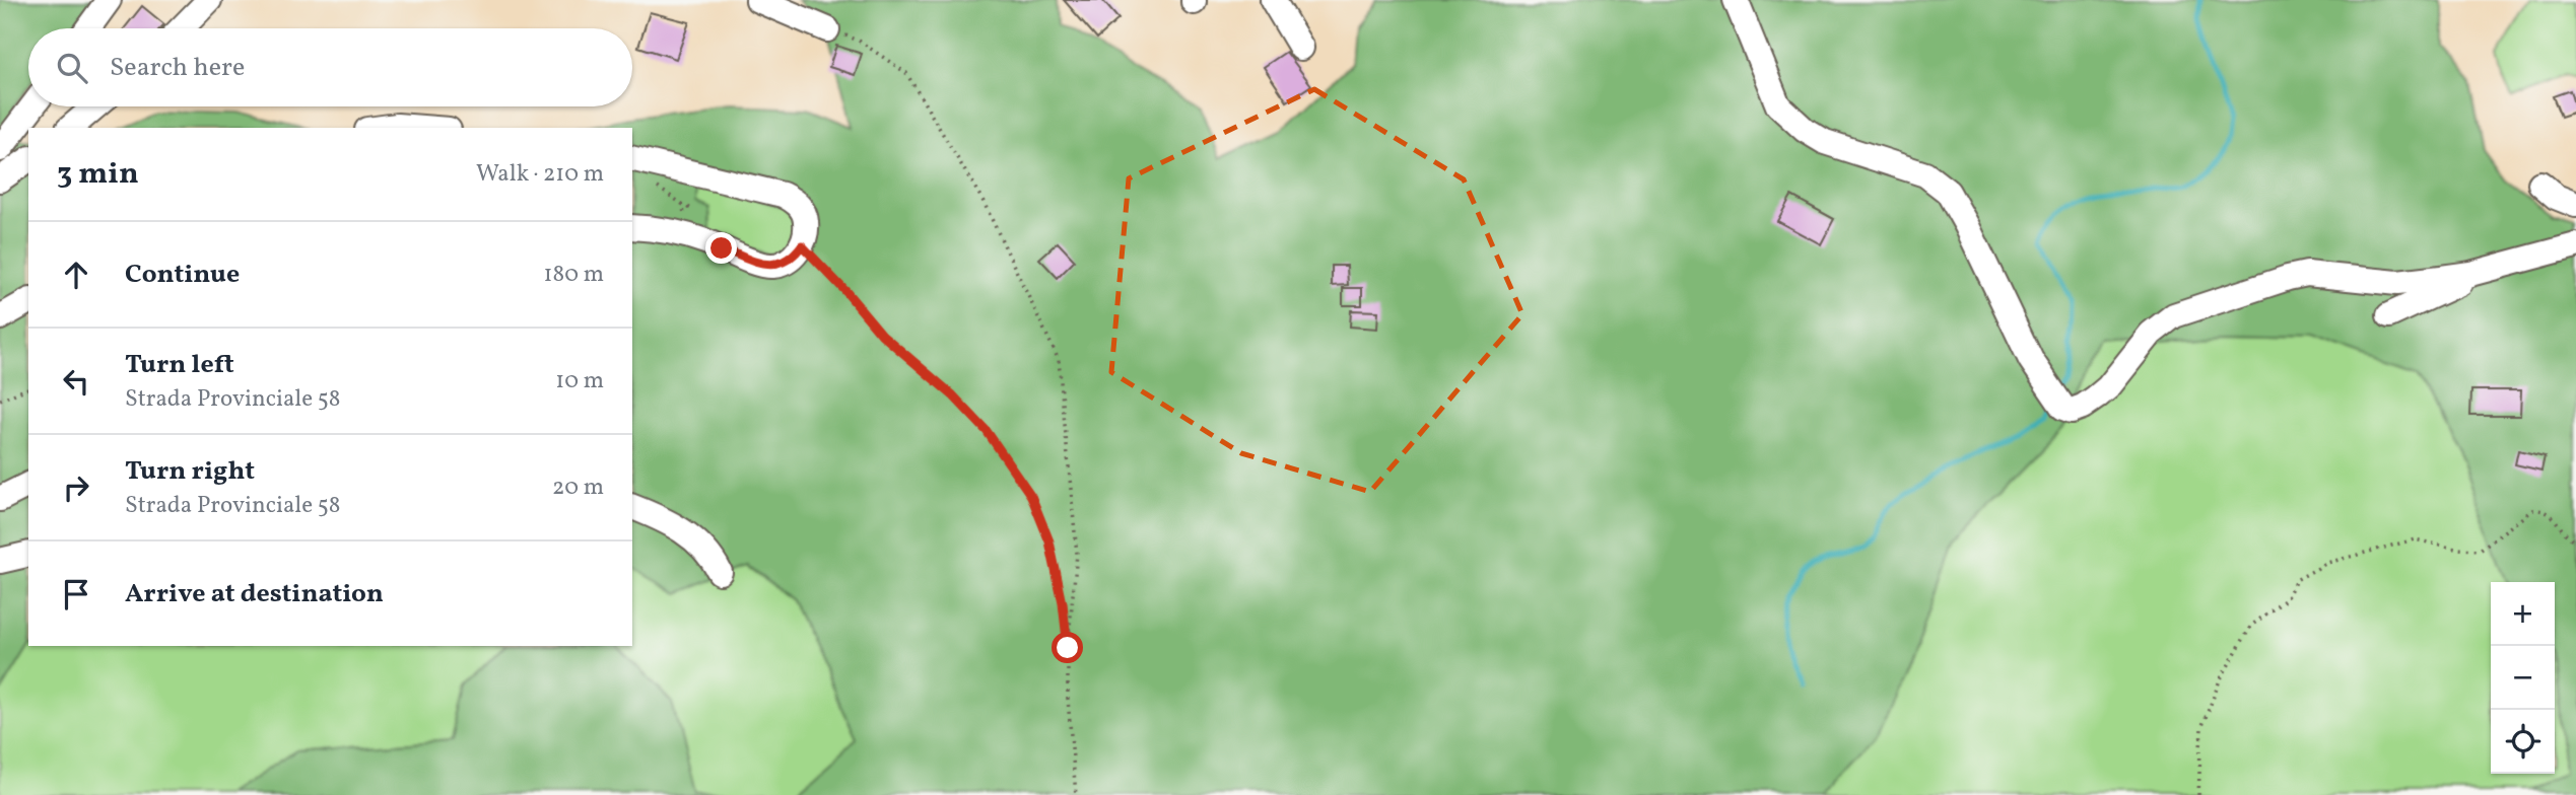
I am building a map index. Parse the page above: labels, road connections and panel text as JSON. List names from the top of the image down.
{
  "page": {
    "search": "Search here",
    "heading": ["3 min", "Walk · 210 m"],
    "list": [
      ["Continue", "180 m"],
      ["Turn left", "Strada Provinciale 58", "10 m"],
      ["Turn right", "Strada Provinciale 58", "20 m"],
      "Arrive at destination"
    ],
    "map_buttons": ["+", "−"]
  }
}
